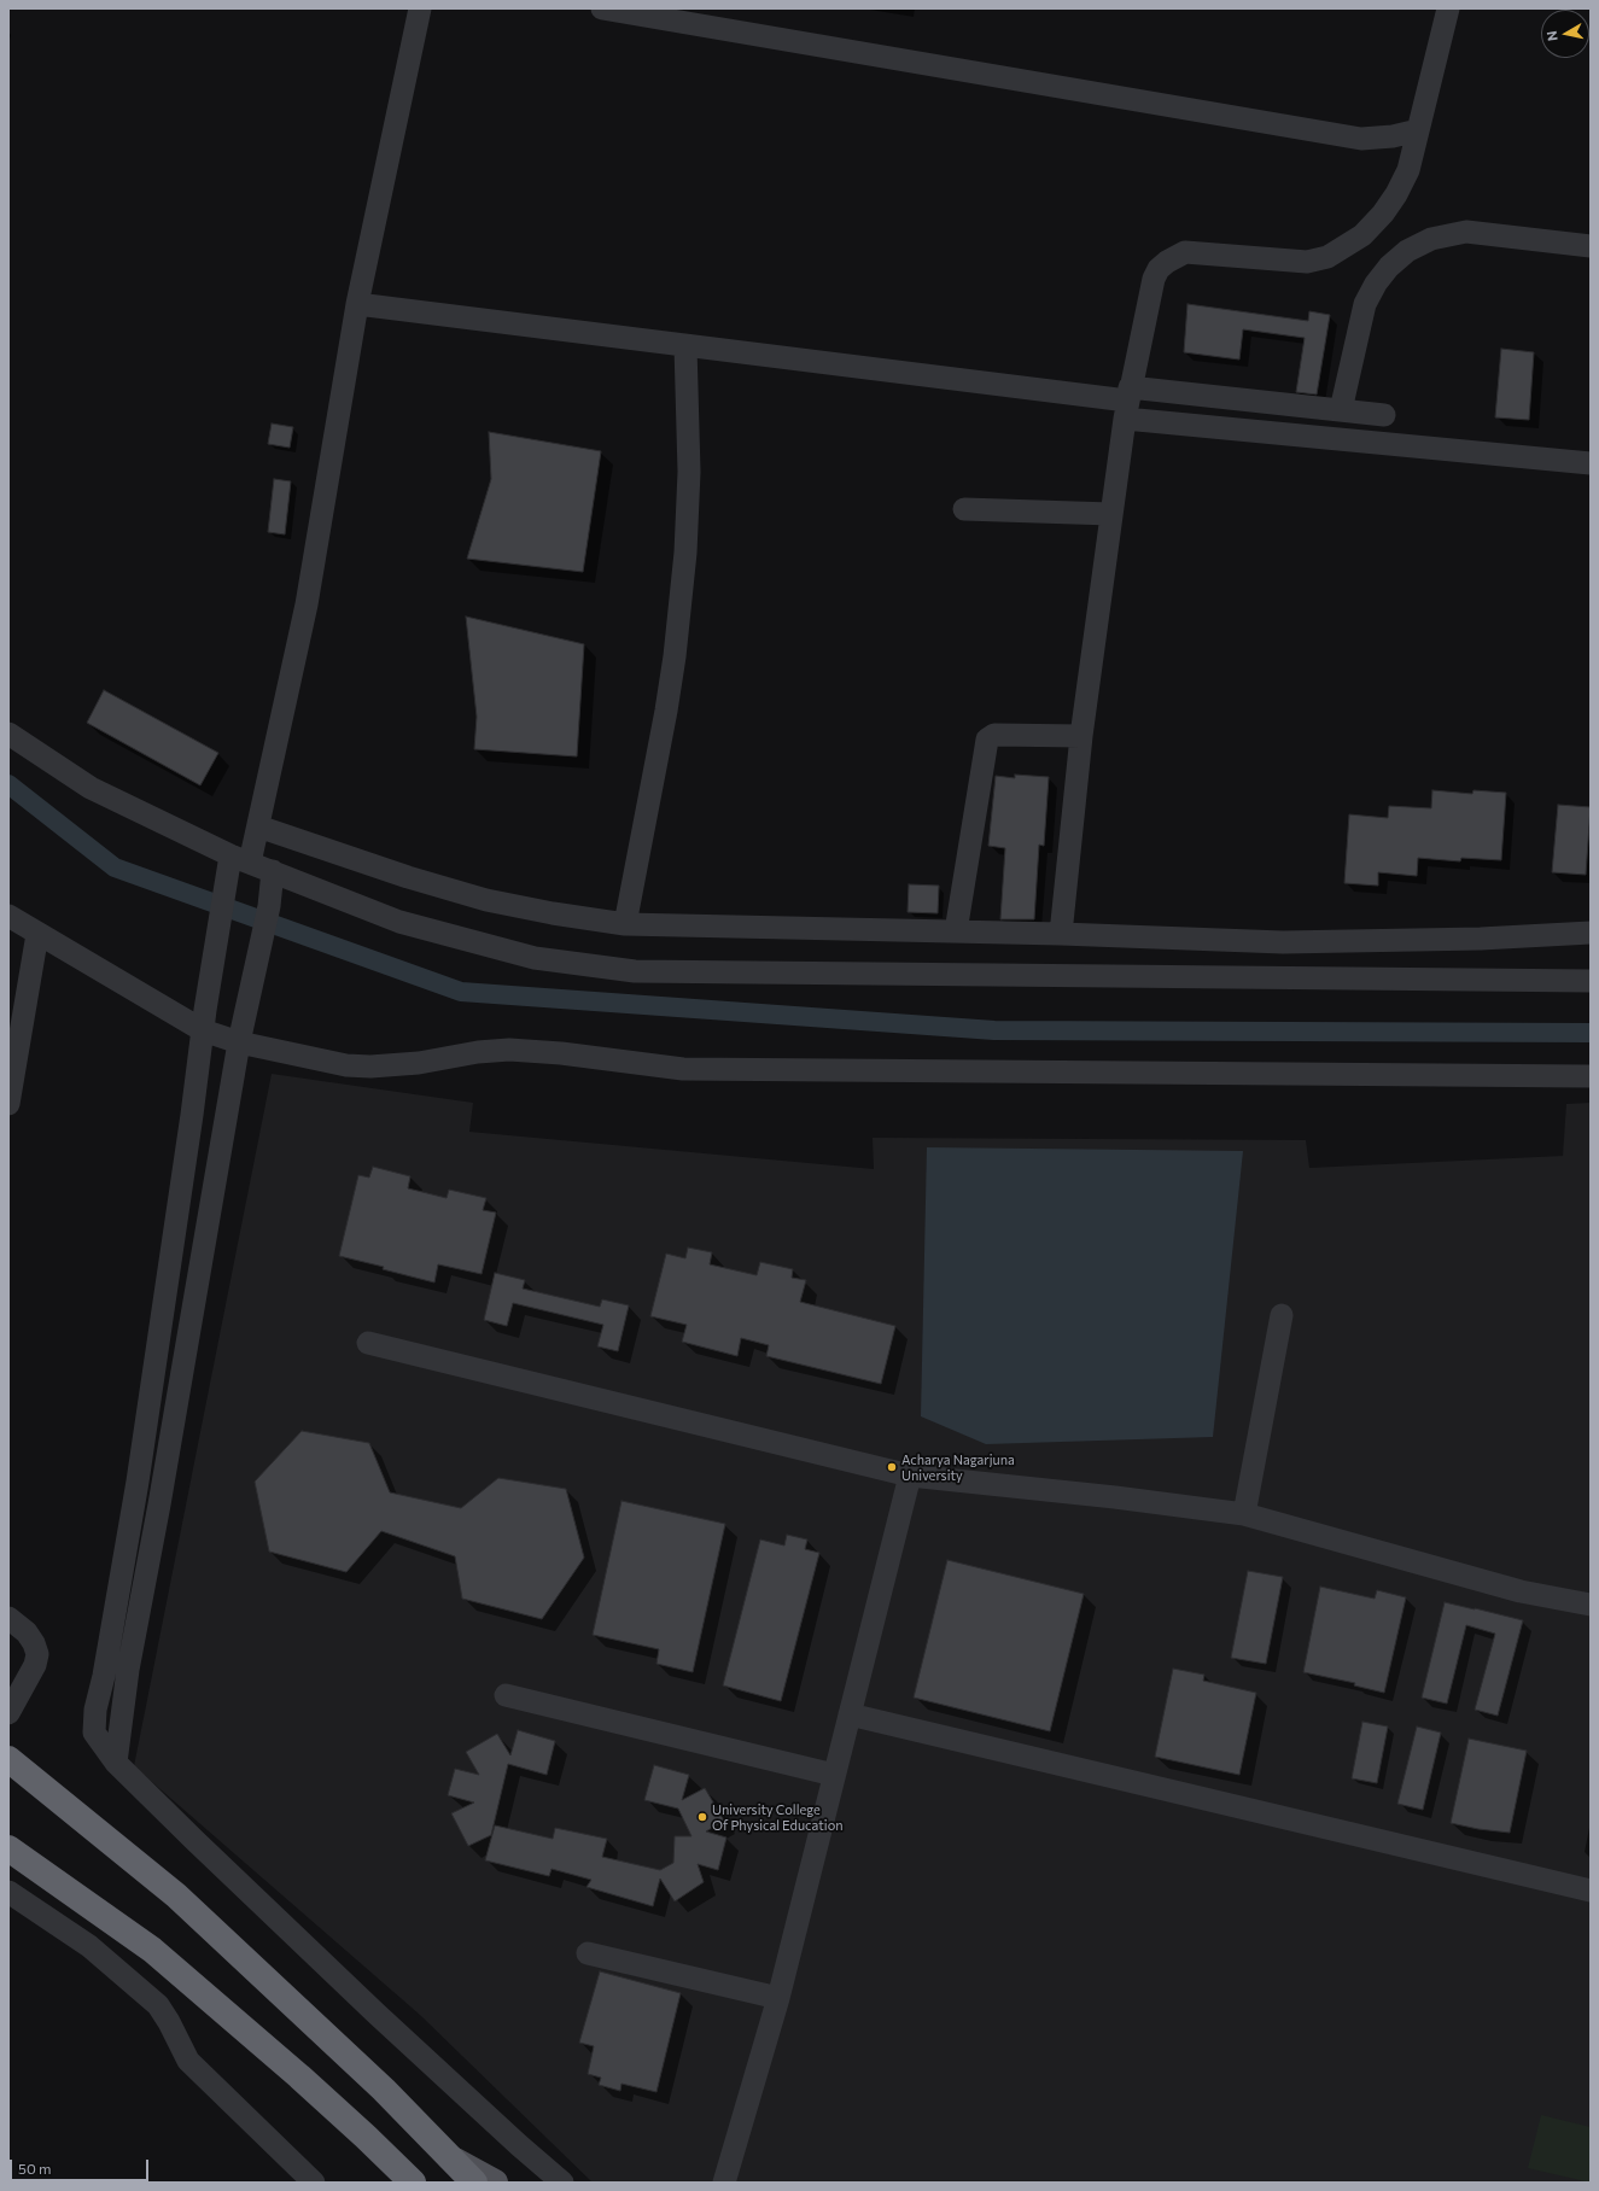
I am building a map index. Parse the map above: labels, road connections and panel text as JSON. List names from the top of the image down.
{
  "places": ["Acharya Nagarjuna University", "University College Of Physical Education"],
  "scale_bar": "50 m",
  "north": "left"
}
